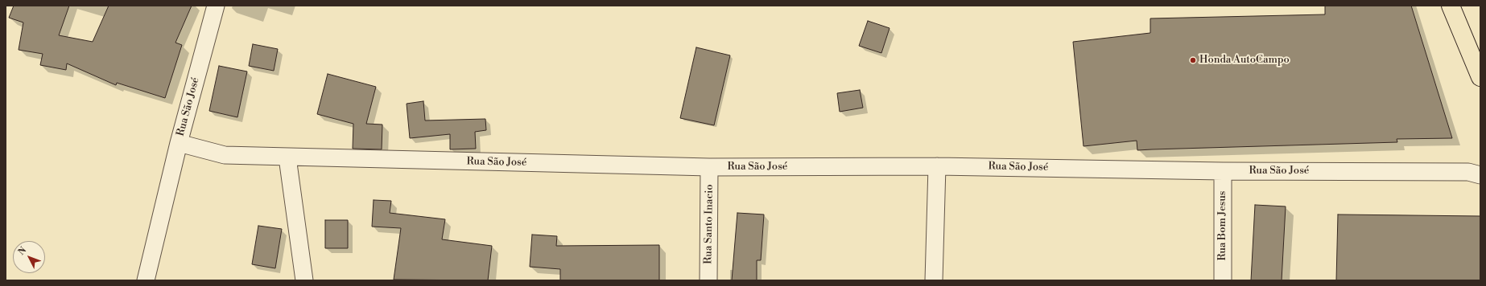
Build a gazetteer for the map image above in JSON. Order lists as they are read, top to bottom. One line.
{"streets":{"street":["Rua São José","Rua Santo Inacio","Rua Bom Jesus"]},"crossings":[["Rua São José","Rua Santo Inacio"],["Rua São José","Rua Bom Jesus"]],"places":["Honda AutoCampo"],"north":"top left"}
